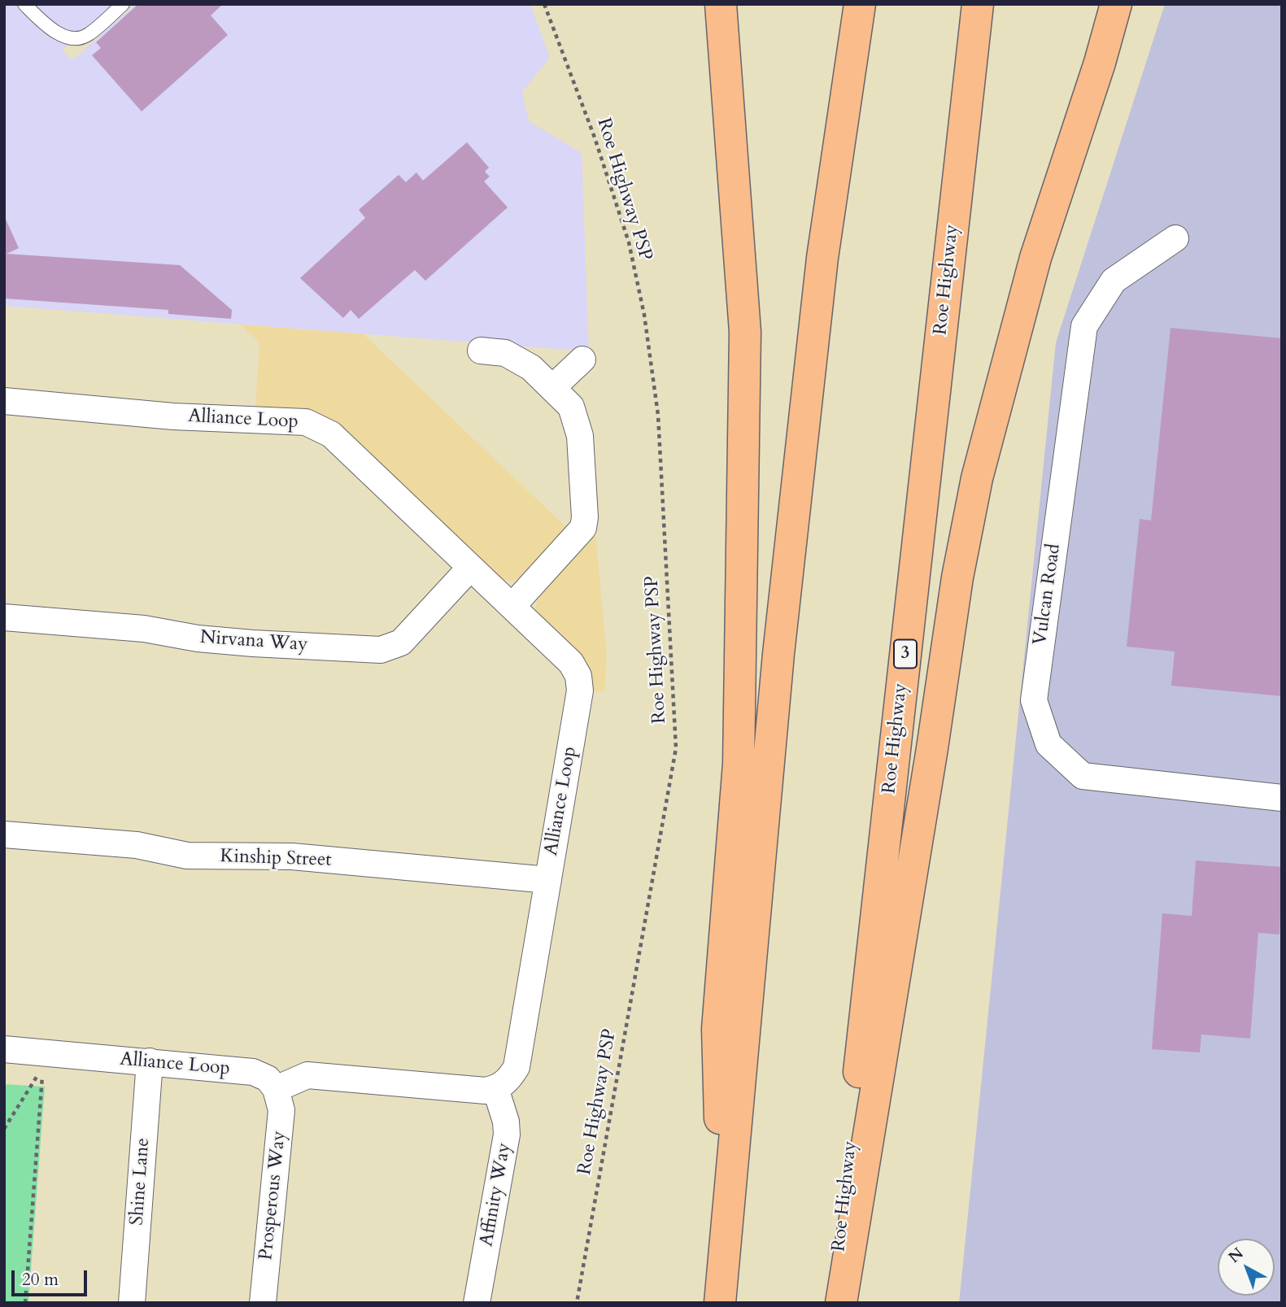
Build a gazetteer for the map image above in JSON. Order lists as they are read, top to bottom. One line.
{"streets":{"highway":["Roe Highway","3"],"street":["Alliance Loop","Vulcan Road","Nirvana Way","Kinship Street","Shine Lane","Affinity Way","Prosperous Way"],"path":["Roe Highway PSP"]},"crossings":[["Alliance Loop","Nirvana Way"],["Alliance Loop","Kinship Street"],["Alliance Loop","Shine Lane"],["Alliance Loop","Affinity Way"],["Alliance Loop","Prosperous Way"]],"scale_bar":"20 m","north":"top left"}
